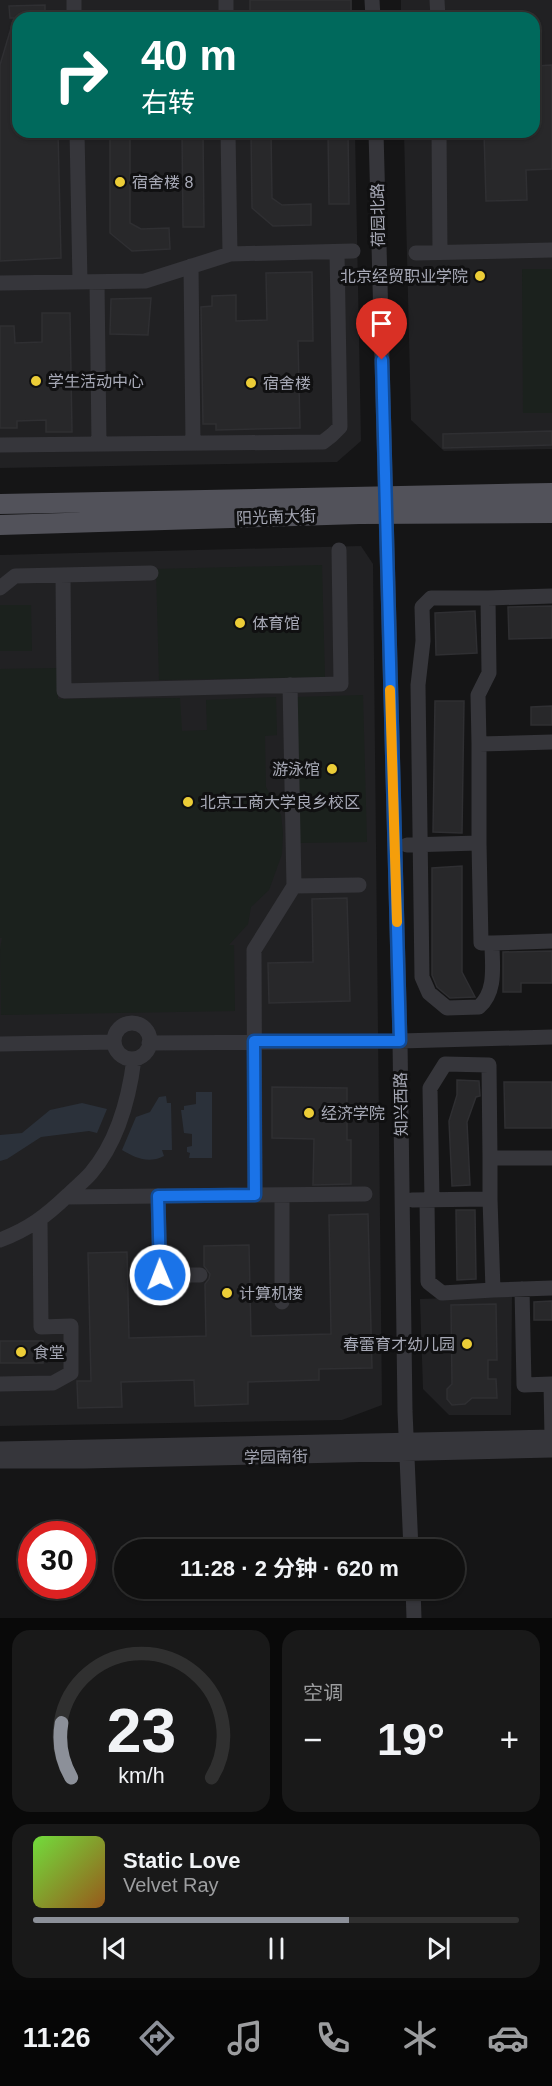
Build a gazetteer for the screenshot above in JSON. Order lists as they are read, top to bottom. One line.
{"streets":{"main road":["阳光南大街"],"street":["荷园北路","知兴西路","学园南街"]},"crossings":[["荷园北路","阳光南大街"],["荷园北路","知兴西路"],["阳光南大街","知兴西路"],["知兴西路","学园南街"]],"places":["宿舍楼 8","北京经贸职业学院","学生活动中心","宿舍楼","体育馆","游泳馆","北京工商大学良乡校区","经济学院","计算机楼","春蕾育才幼儿园","食堂"],"page":{"turn":["40 m","右转"],"limit":"30","trip":"11:28 · 2 分钟 · 620 m","tile":"空调","heat":["−","19°","+"],"song":["Static Love","Velvet Ray"],"tabs":"11:26","gauge":["23","km/h"]}}
